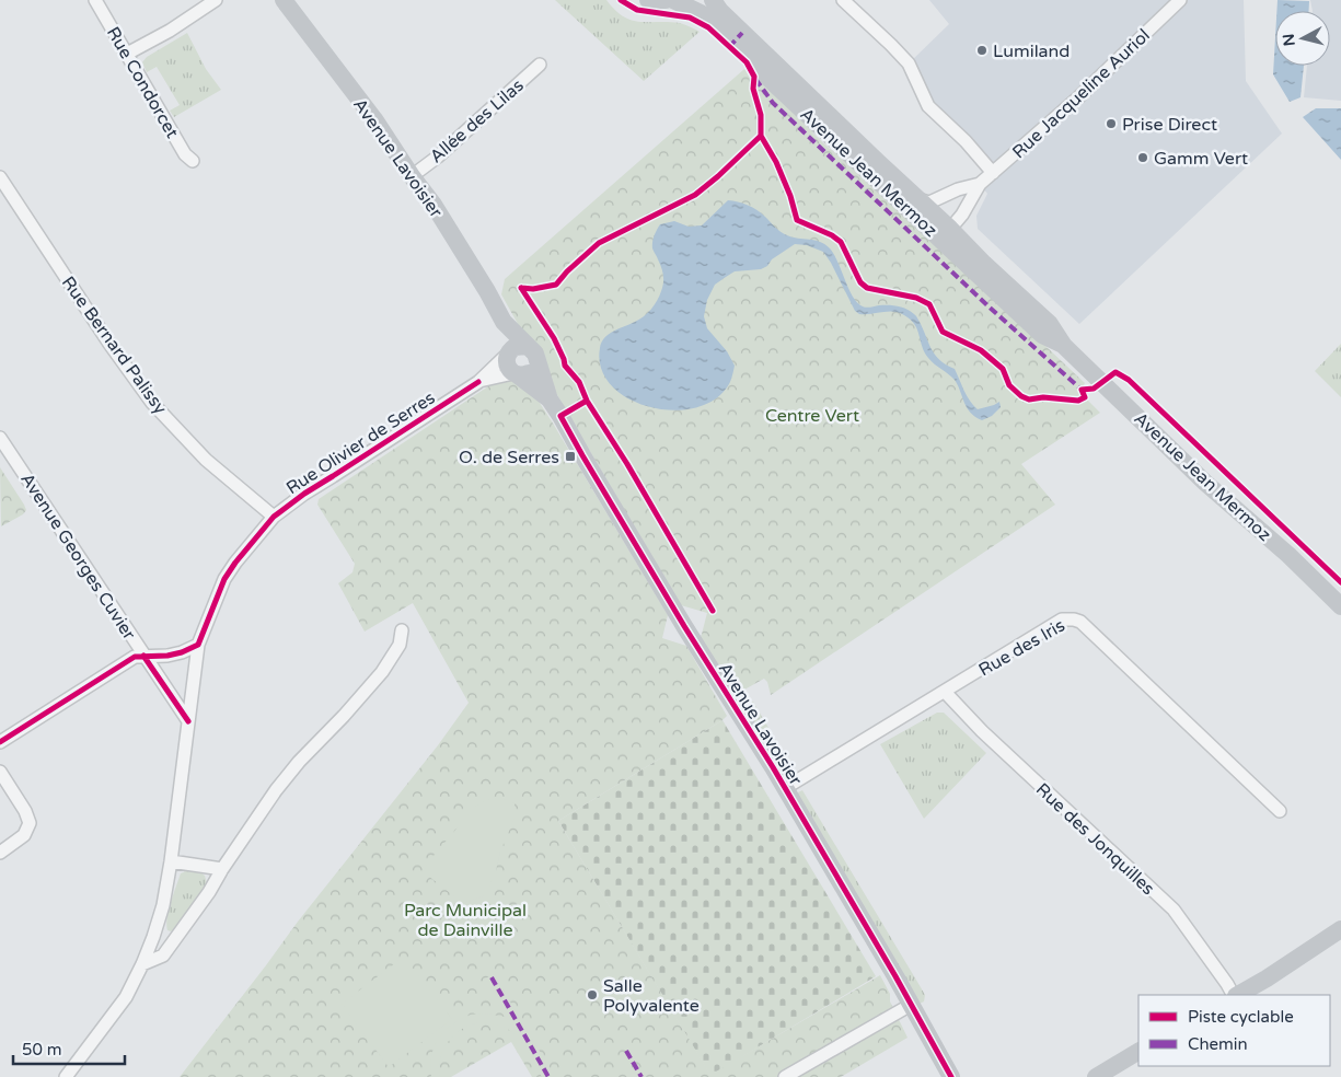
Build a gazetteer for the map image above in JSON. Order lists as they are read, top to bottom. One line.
{"streets":{"main road":["Avenue Lavoisier","Avenue Jean Mermoz"],"street":["Rue Condorcet","Rue Jacqueline Auriol","Allée des Lilas","Rue Bernard Palissy","Rue Olivier de Serres","Avenue Georges Cuvier","Rue des Iris","Rue des Jonquilles"]},"crossings":[["Allée des Lilas","Avenue Lavoisier"],["Avenue Lavoisier","Rue Olivier de Serres"],["Avenue Lavoisier","Rue des Iris"],["Rue Bernard Palissy","Rue Olivier de Serres"],["Rue Olivier de Serres","Avenue Georges Cuvier"],["Rue des Iris","Rue des Jonquilles"]],"parks":["Centre Vert","Parc Municipal de Dainville"],"places":{"other":["Lumiland","Prise Direct","Gamm Vert","Salle Polyvalente"],"transit":["O. de Serres"]},"legend":["Piste cyclable","Chemin"],"scale_bar":"50 m","north":"left"}
